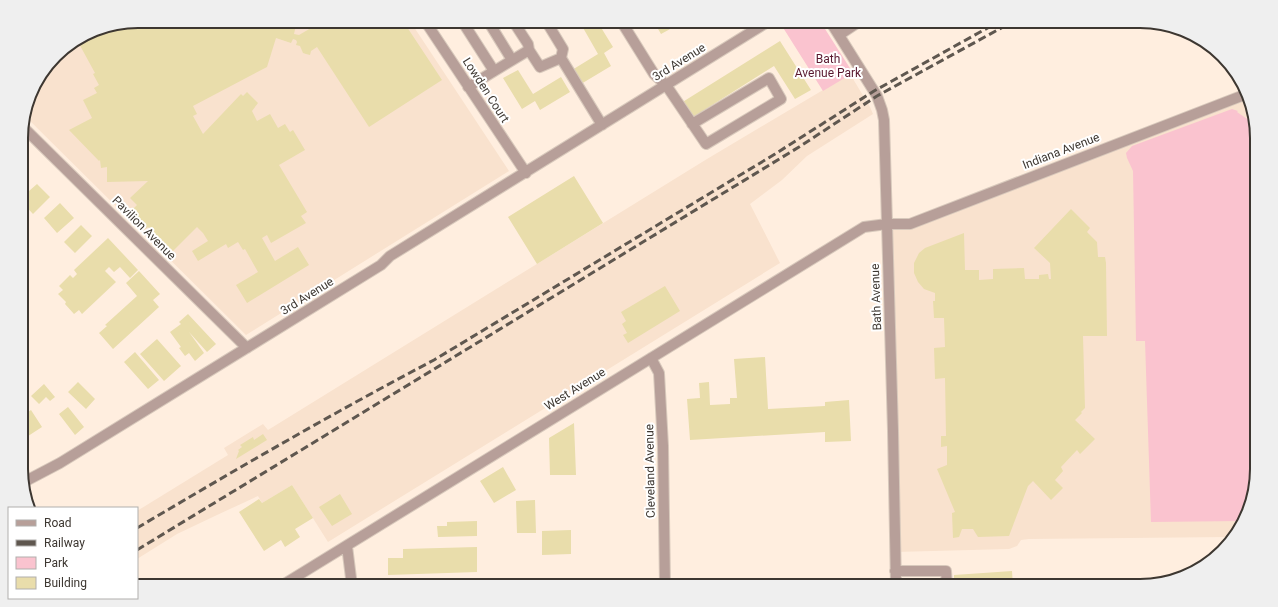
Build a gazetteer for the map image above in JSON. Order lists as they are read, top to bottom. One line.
{"streets":{"street":["3rd Avenue","Lowden Court","Indiana Avenue","Pavilion Avenue","Bath Avenue","West Avenue","Cleveland Avenue"]},"crossings":[["3rd Avenue","Lowden Court"],["3rd Avenue","Pavilion Avenue"],["Indiana Avenue","Bath Avenue"],["Indiana Avenue","West Avenue"],["Bath Avenue","West Avenue"],["West Avenue","Cleveland Avenue"]],"parks":["Bath Avenue Park"],"legend":["Road","Railway","Park","Building"]}
